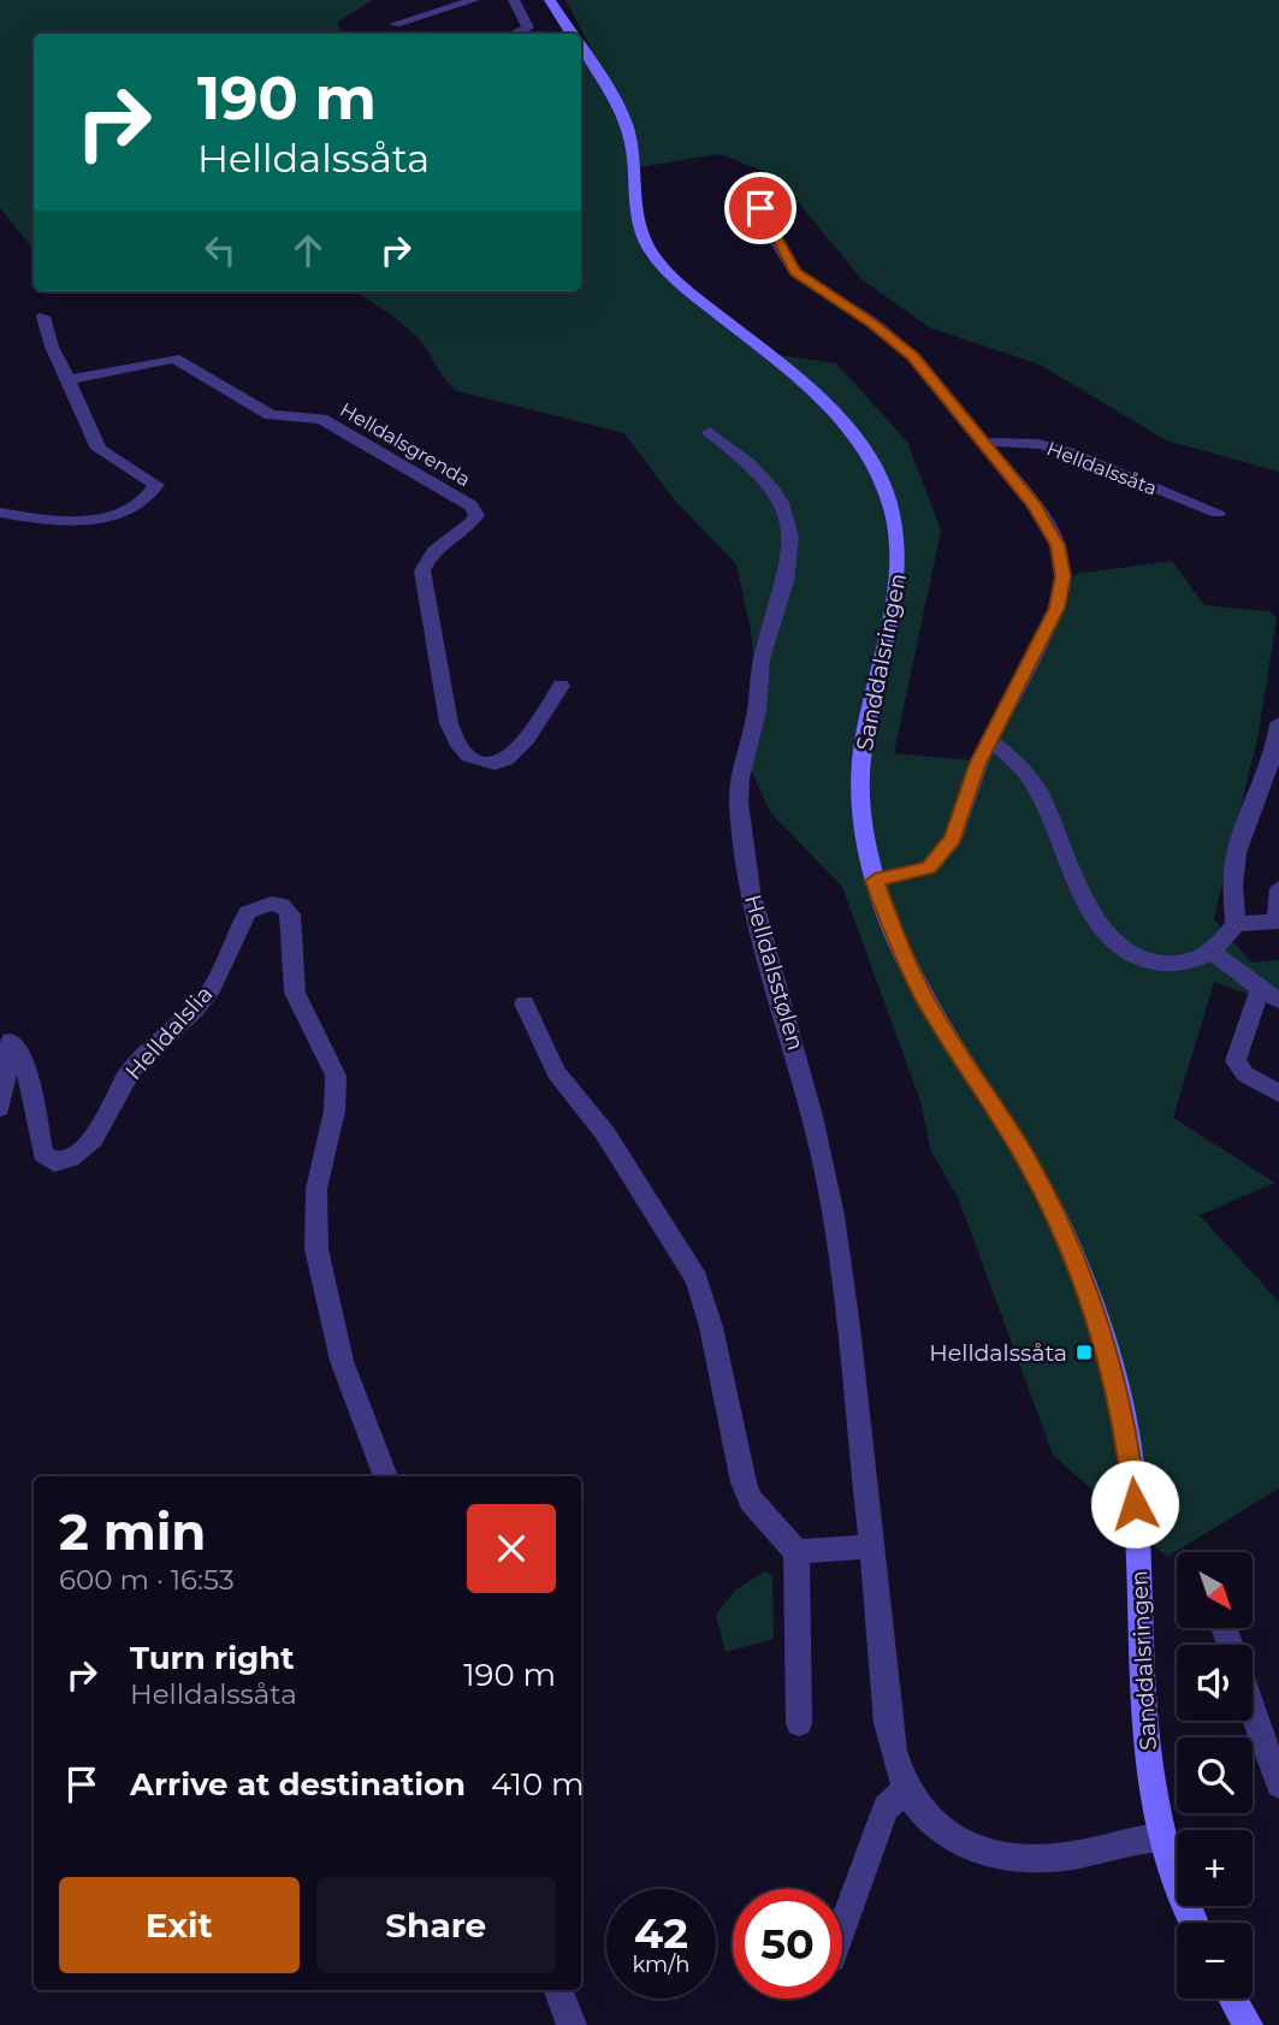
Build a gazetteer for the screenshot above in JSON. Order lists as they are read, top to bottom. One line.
{"streets":{"main road":["Sanddalsringen"],"street":["Helldalsgrenda","Helldalssåta","Helldalsstølen","Helldalslia"]},"crossings":[["Sanddalsringen","Helldalsstølen"]],"places":{"transit":["Helldalssåta"]},"north":"bottom right","page":{"turn":["190 m","Helldalssåta"],"heading":["2 min","600 m · 16:53"],"map_buttons":["+","−"],"list":[{"name":"Turn right","note":"Helldalssåta","value":"190 m"},{"name":"Arrive at destination","value":"410 m"}],"buttons":["Exit","Share"],"speed":"42 km/h","limit":"50"}}
